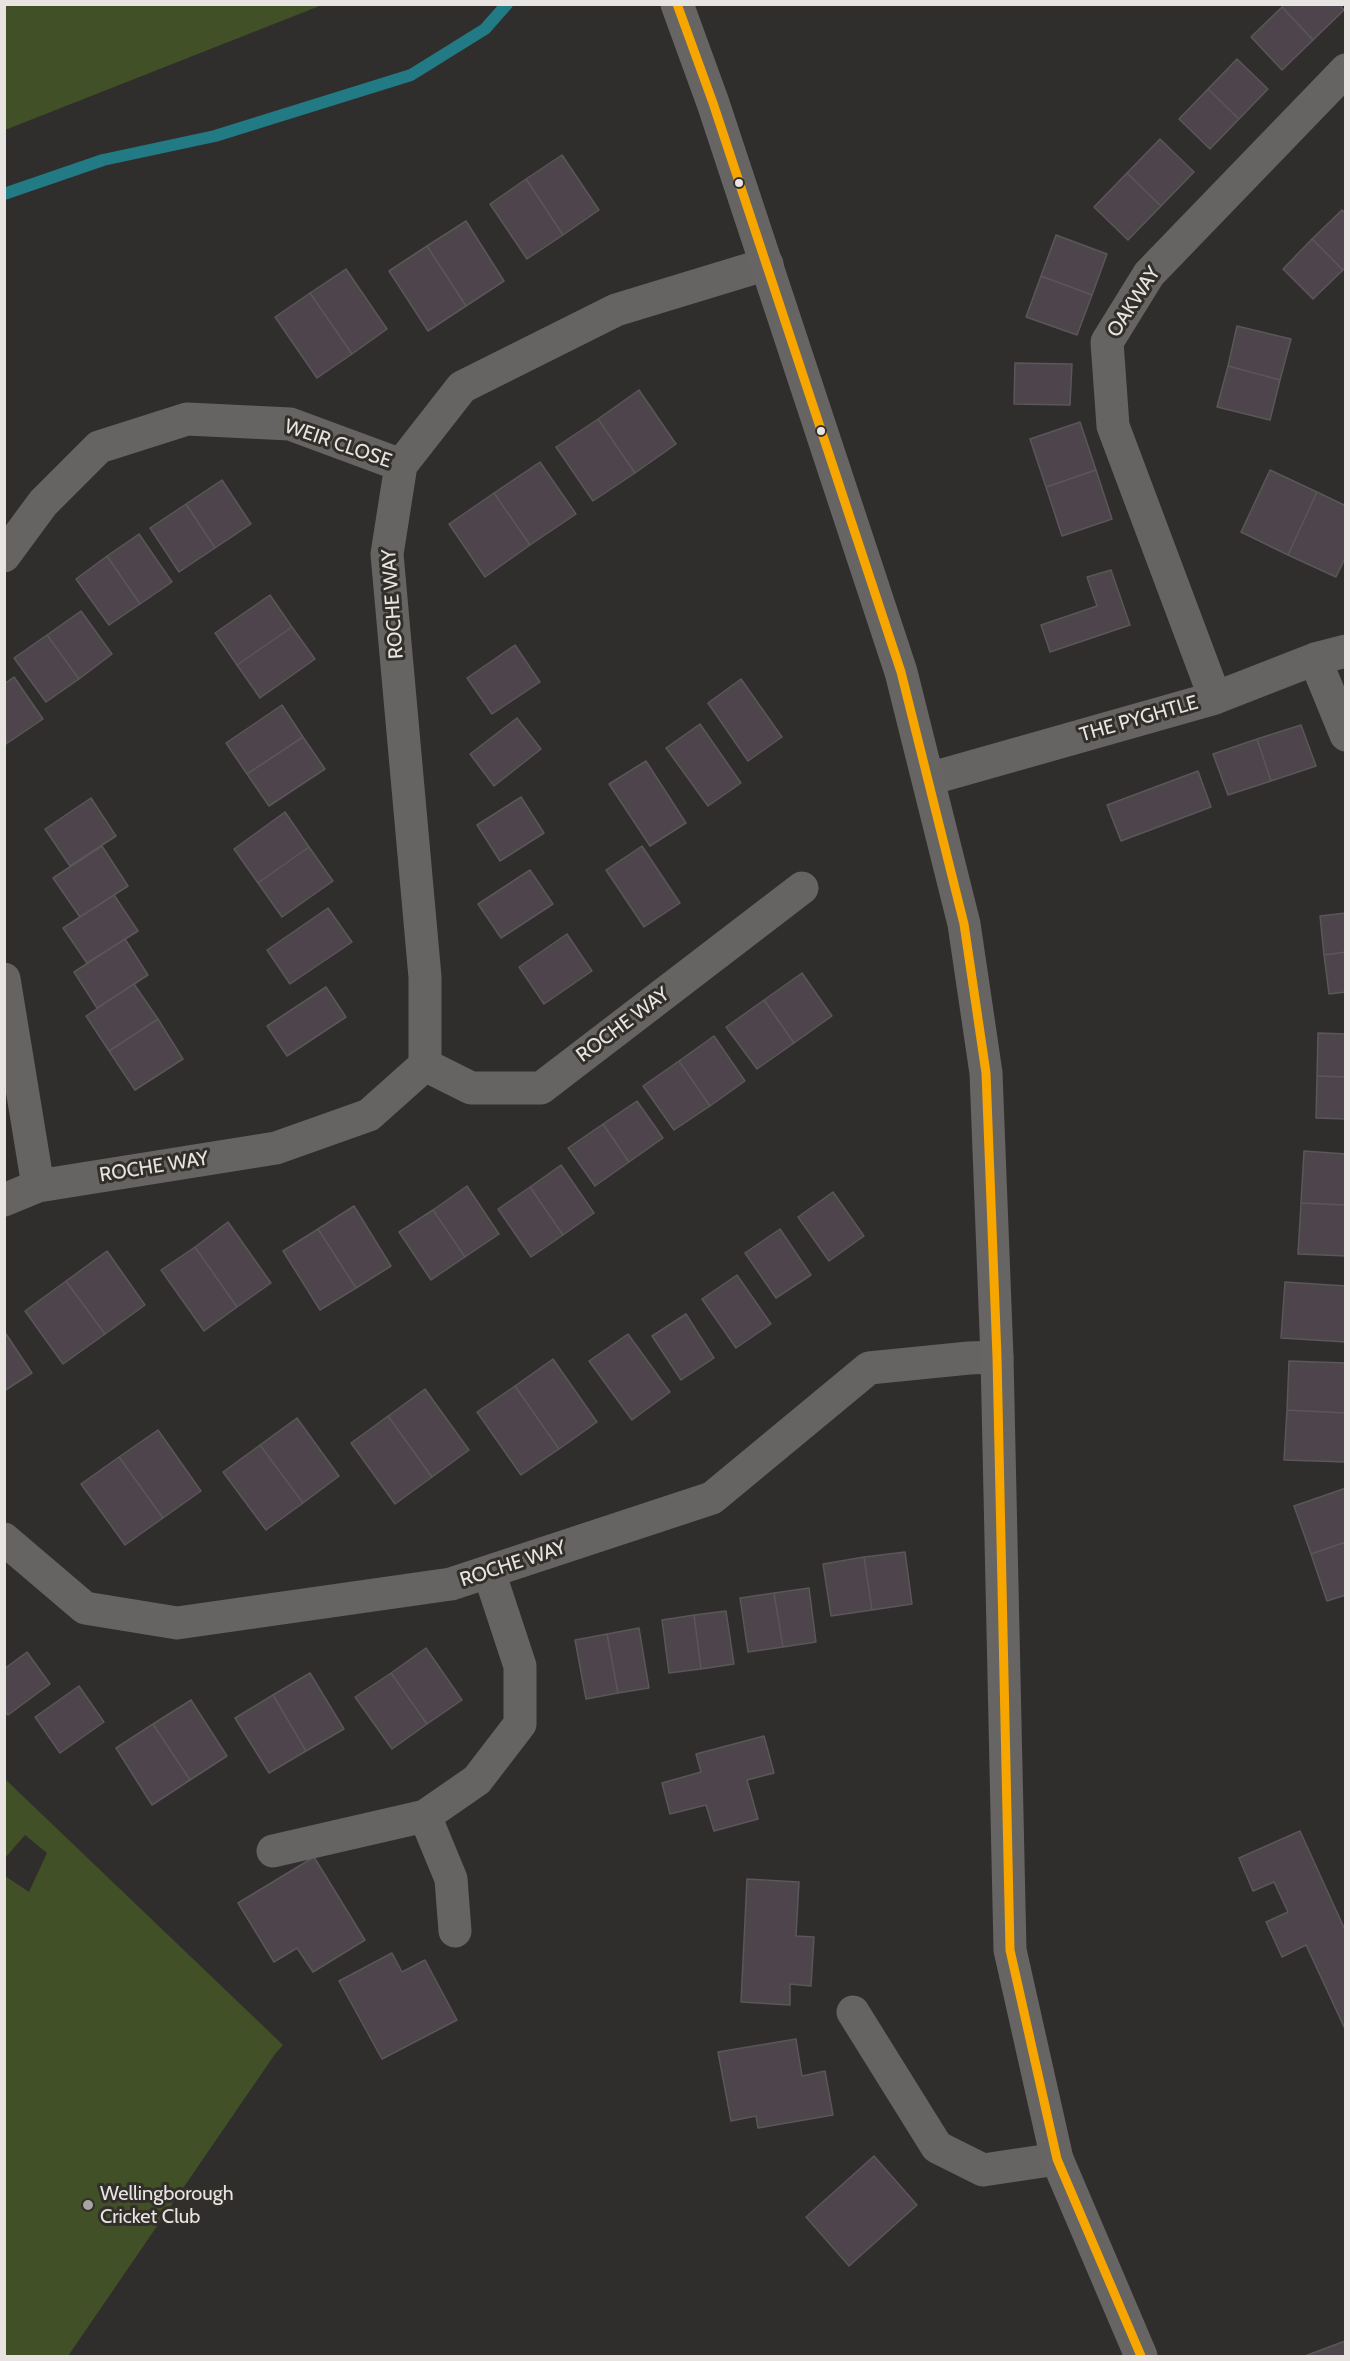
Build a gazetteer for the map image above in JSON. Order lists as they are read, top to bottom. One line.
{"streets":{"street":["OAKWAY","WEIR CLOSE","ROCHE WAY","THE PYGHTLE"]},"crossings":[["OAKWAY","THE PYGHTLE"],["WEIR CLOSE","ROCHE WAY"]],"places":["Wellingborough Cricket Club"]}
